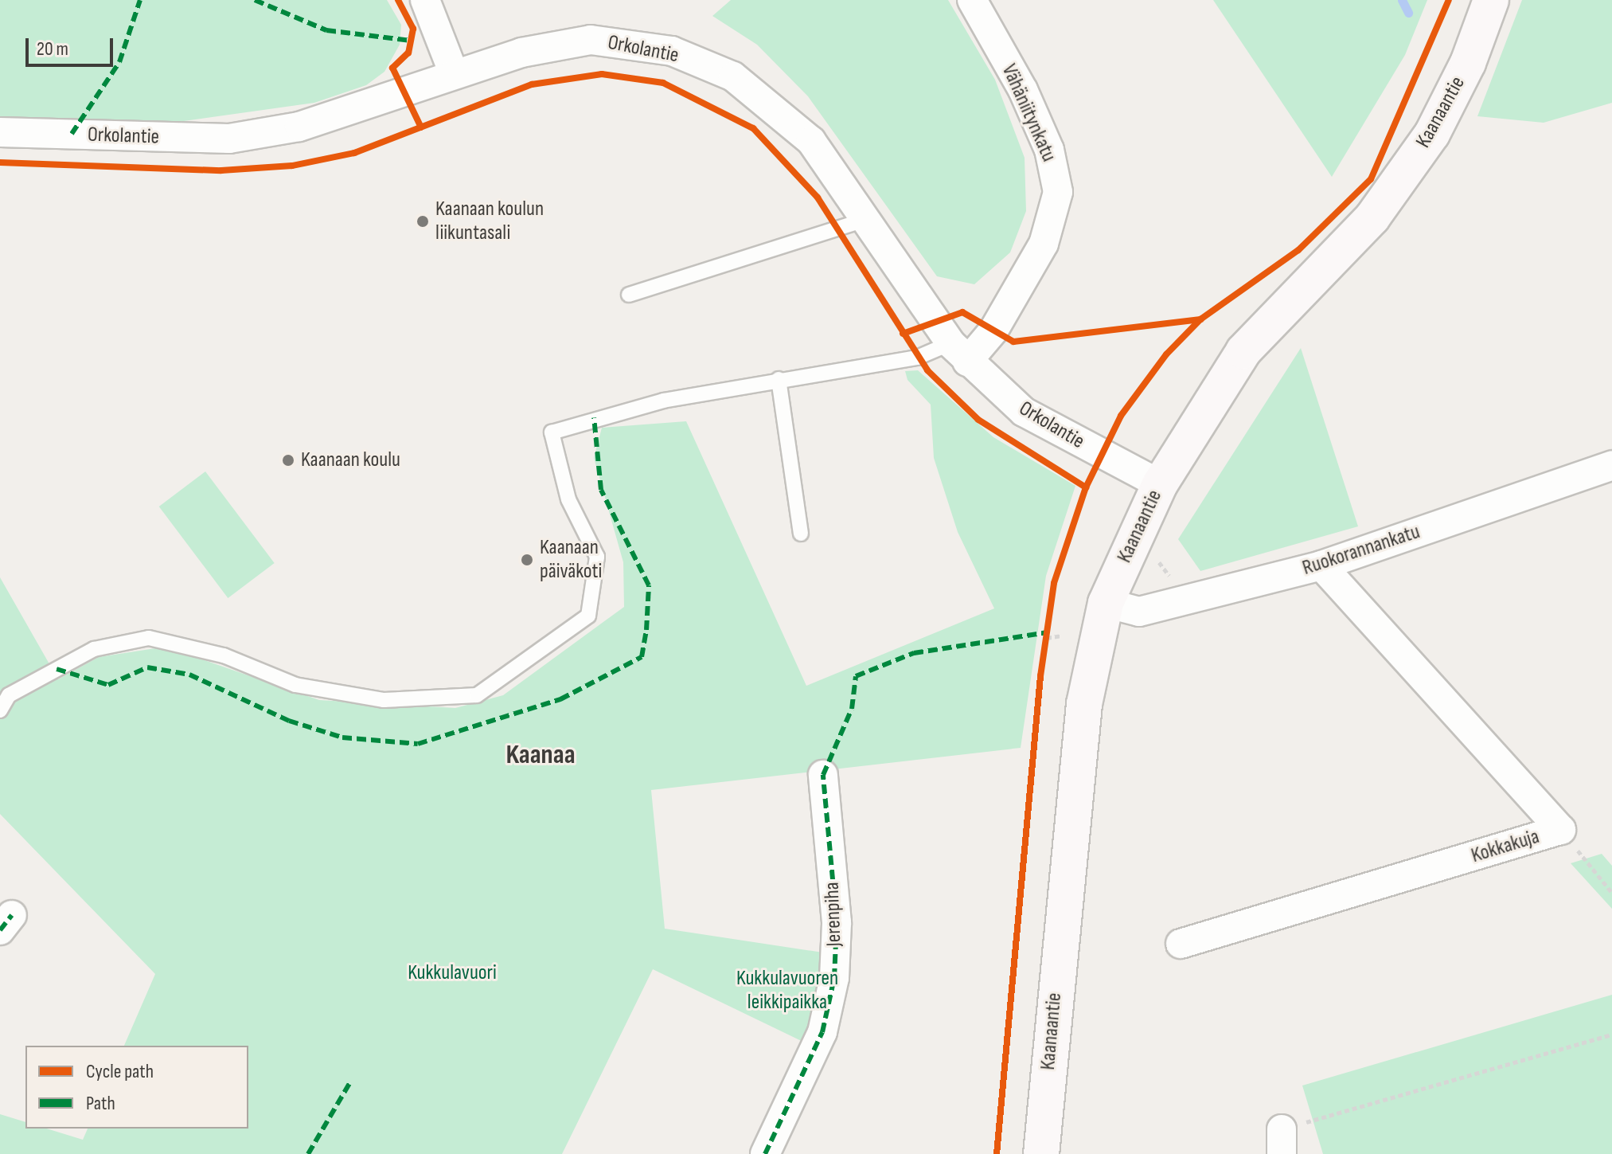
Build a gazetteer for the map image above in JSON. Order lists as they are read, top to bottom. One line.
{"streets":{"street":["Orkolantie","Kaanaantie","Vähäniitynkatu","Ruokorannankatu","Kokkakuja","Jerenpiha"]},"crossings":[["Orkolantie","Kaanaantie"],["Orkolantie","Vähäniitynkatu"],["Kaanaantie","Ruokorannankatu"],["Ruokorannankatu","Kokkakuja"]],"districts":["Kaanaa"],"parks":["Kukkulavuori","Kukkulavuoren leikkipaikka"],"places":["Kaanaan koulun liikuntasali","Kaanaan koulu","Kaanaan päiväkoti"],"legend":["Cycle path","Path"],"scale_bar":"20 m"}
